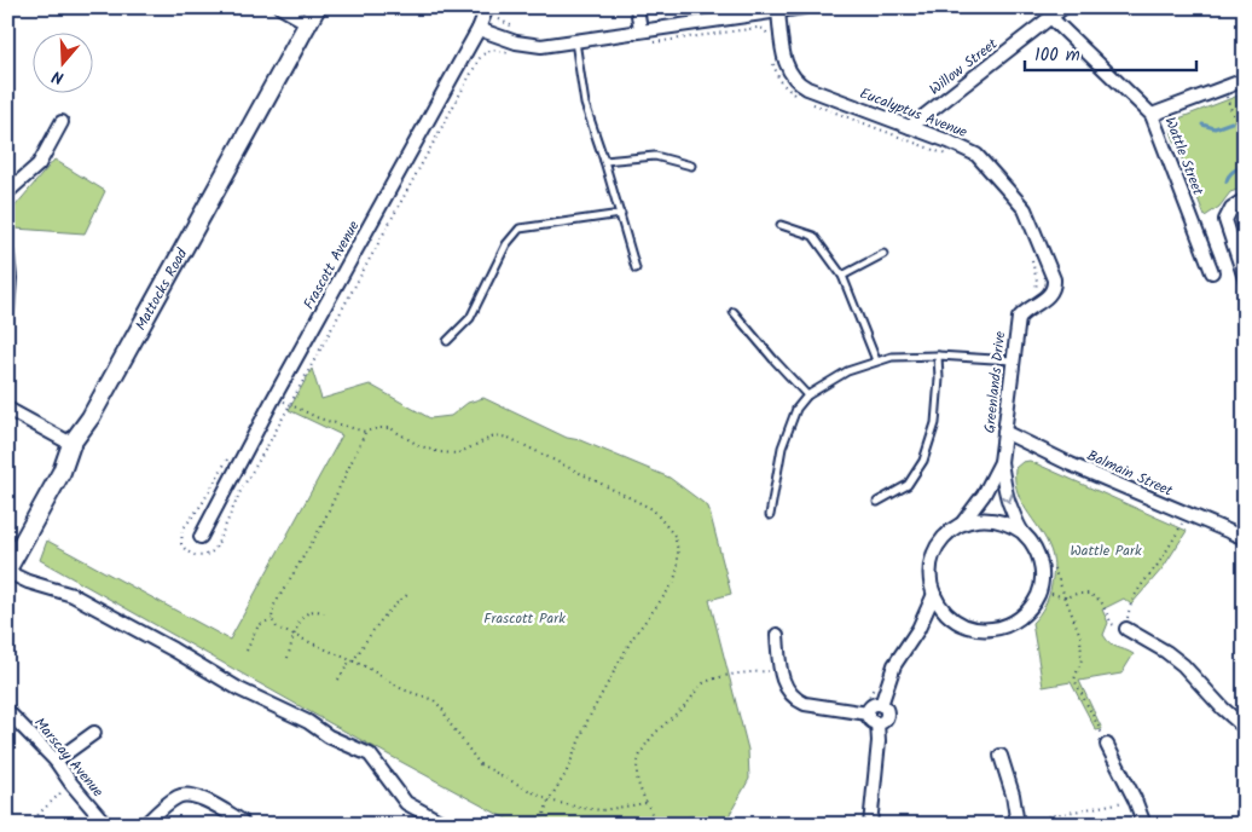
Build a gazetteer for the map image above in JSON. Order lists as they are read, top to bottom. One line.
{"streets":{"street":["Willow Street","Eucalyptus Avenue","Wattle Street","Frascott Avenue","Mattocks Road","Greenlands Drive","Balmain Street","Marscay Avenue"]},"crossings":[["Willow Street","Eucalyptus Avenue"],["Willow Street","Wattle Street"],["Eucalyptus Avenue","Greenlands Drive"],["Greenlands Drive","Balmain Street"]],"parks":["Wattle Park","Frascott Park"],"scale_bar":"100 m","north":"bottom"}
